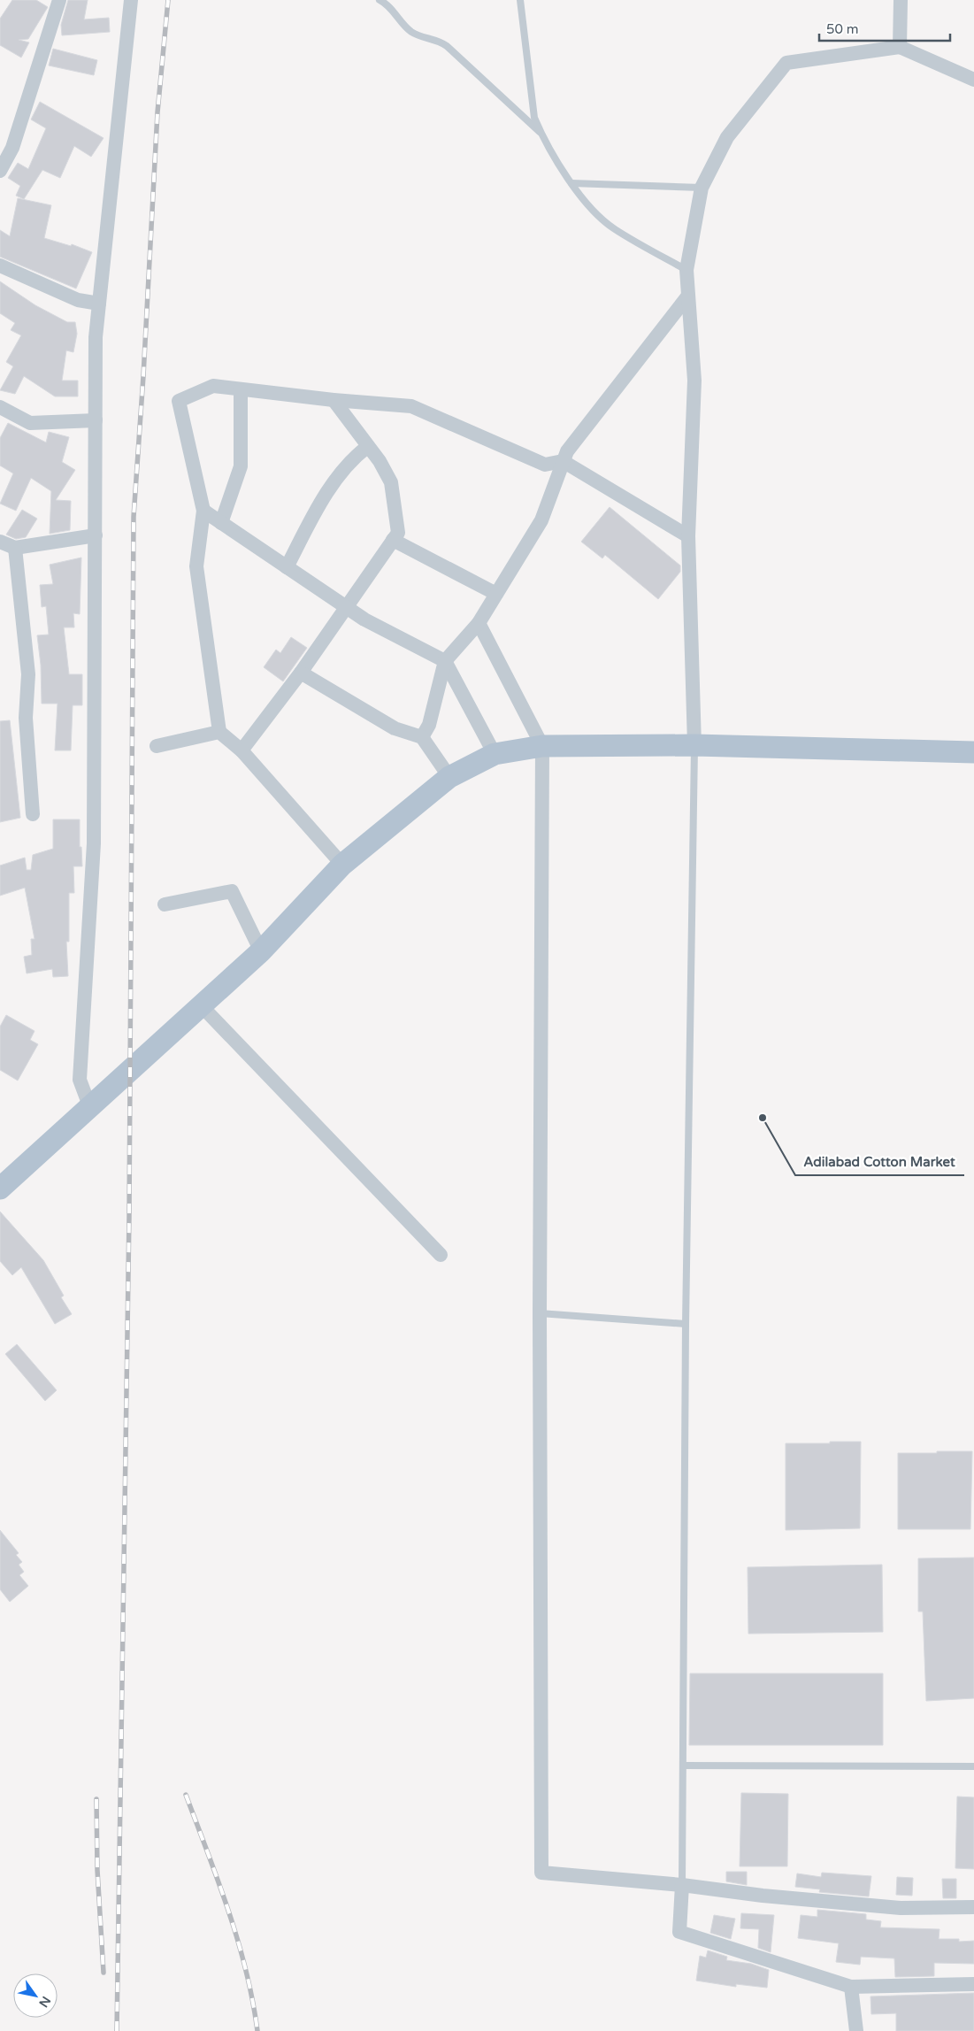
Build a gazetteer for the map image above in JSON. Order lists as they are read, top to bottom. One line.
{"places":["Adilabad Cotton Market"],"scale_bar":"50 m","north":"bottom right"}
